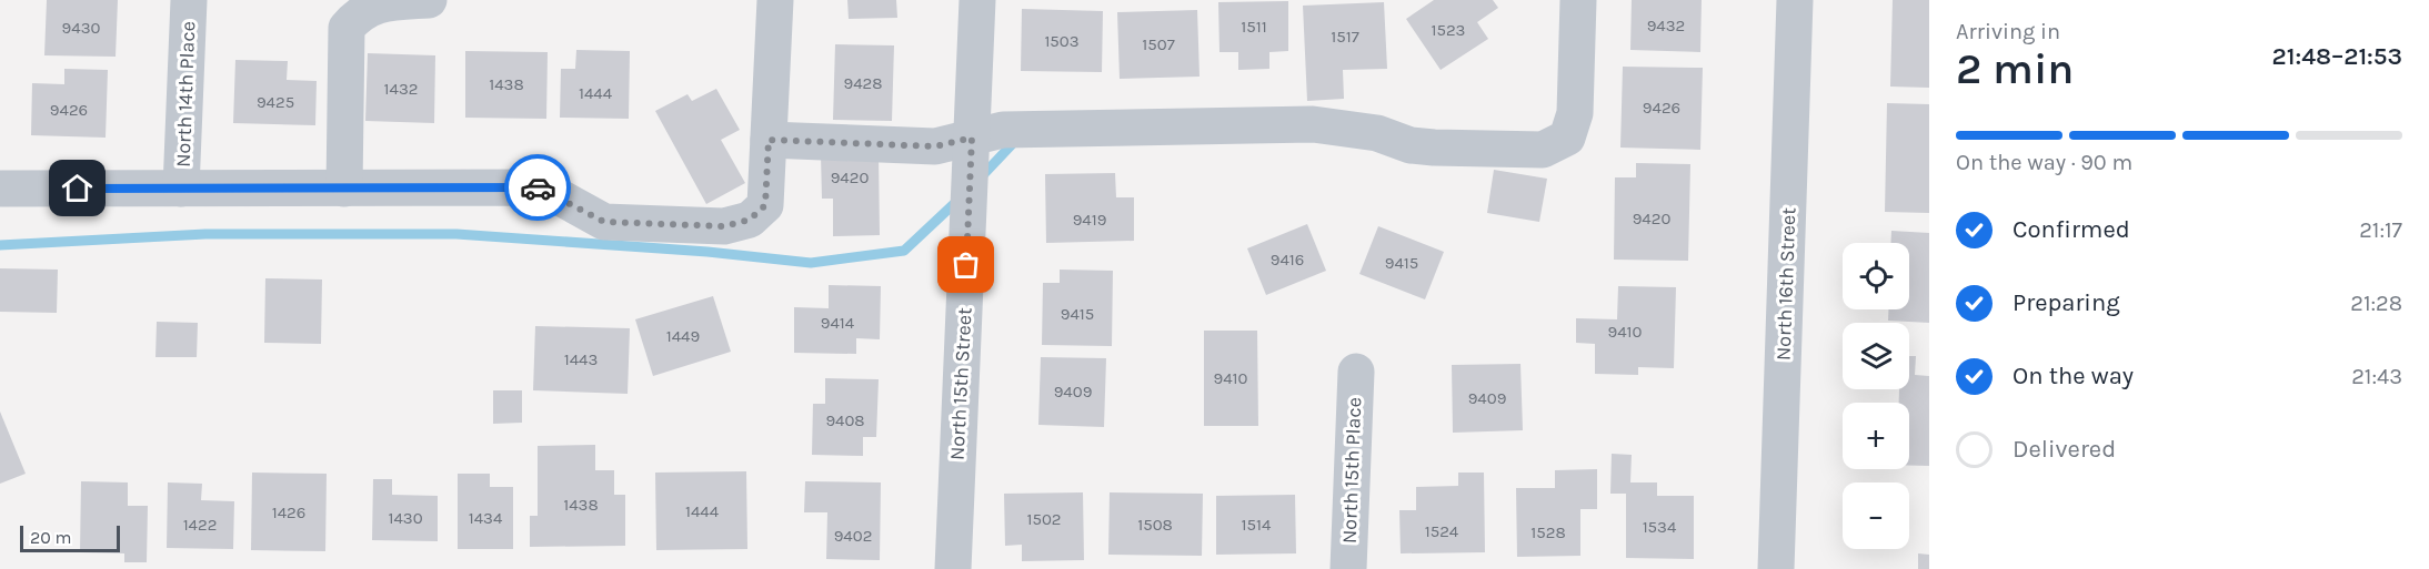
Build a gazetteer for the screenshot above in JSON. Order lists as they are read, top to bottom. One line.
{"streets":{"street":["North 14th Place","North 16th Street","North 15th Street","North 15th Place"]},"house_numbers":["9432","1511","9430","1523","1517","1503","1507","9428","1438","1432","1444","9425","9426","9426","9420","9420","9419","9416","9415","9415","9414","9410","1449","1443","9410","9409","9409","9408","1438","1444","1426","1430","1434","1502","1422","1508","1514","1534","1524","1528","9402"],"scale_bar":"20 m","page":{"heading":["2 min","Arriving in","21:48–21:53"],"bar":"On the way · 90 m","list":[["Confirmed","21:17"],["Preparing","21:28"],["On the way","21:43"],"Delivered"],"map_buttons":["+","−"],"scale":"20 m"}}
